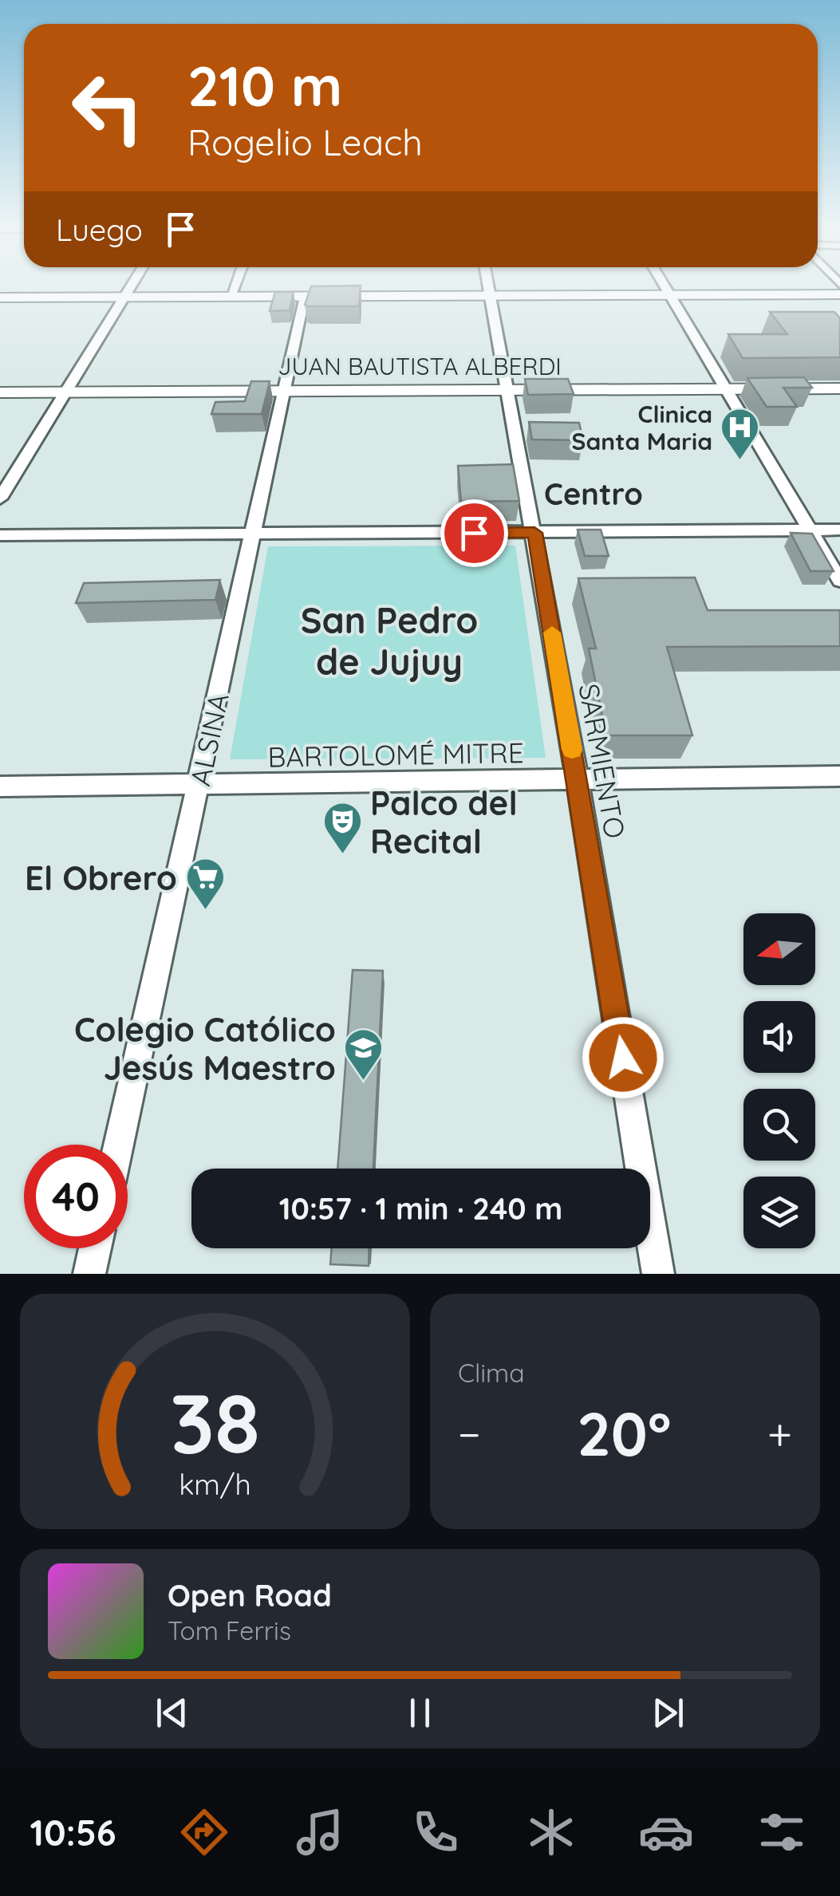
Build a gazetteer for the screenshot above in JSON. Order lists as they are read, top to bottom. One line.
{"streets":{"main road":["JUAN BAUTISTA ALBERDI"],"street":["ALSINA","BARTOLOMÉ MITRE","SARMIENTO"]},"crossings":[["JUAN BAUTISTA ALBERDI","ALSINA"],["JUAN BAUTISTA ALBERDI","SARMIENTO"],["ALSINA","BARTOLOMÉ MITRE"],["BARTOLOMÉ MITRE","SARMIENTO"]],"districts":["Centro","San Pedro de Jujuy"],"places":{"hospital":["Clinica Santa Maria"],"theatre":["Palco del Recital"],"supermarket":["El Obrero"],"school or university":["Colegio Católico Jesús Maestro"]},"north":"left","page":{"turn":["210 m","Rogelio Leach"],"then":"Luego","limit":"40","trip":"10:57 · 1 min · 240 m","tile":"Clima","heat":["−","20°","+"],"song":["Open Road","Tom Ferris"],"tabs":"10:56","gauge":["38","km/h"]}}
